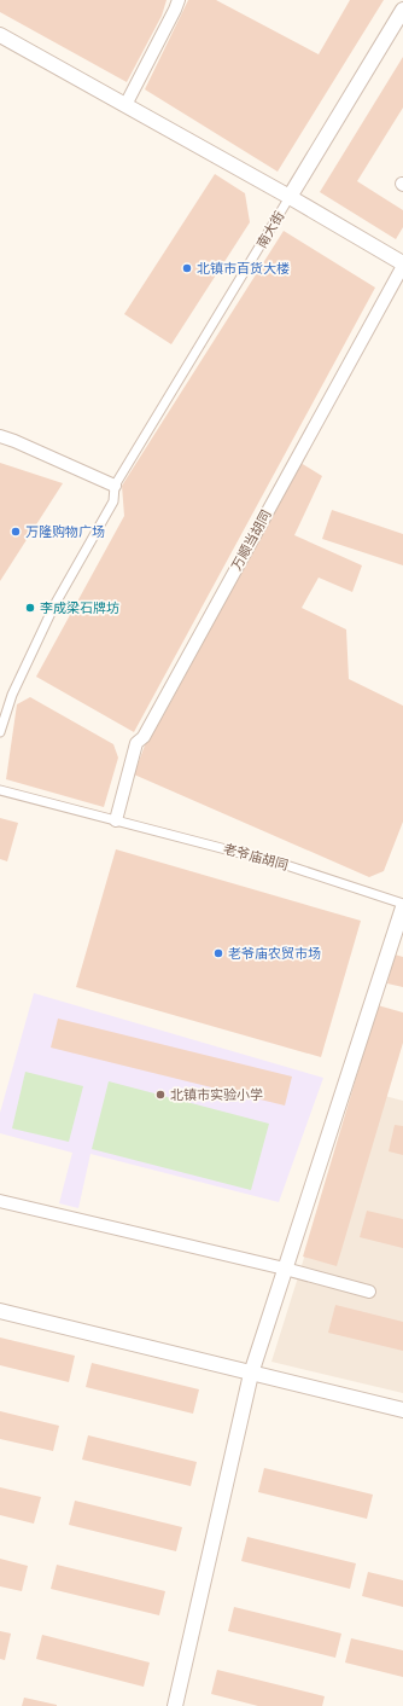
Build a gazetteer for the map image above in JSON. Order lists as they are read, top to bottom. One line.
{"streets":{"street":["南大街","万顺当胡同","老爷庙胡同"]},"crossings":[["万顺当胡同","老爷庙胡同"]],"places":["北镇市百货大楼","万隆购物广场","李成梁石牌坊","老爷庙农贸市场","北镇市实验小学"]}
